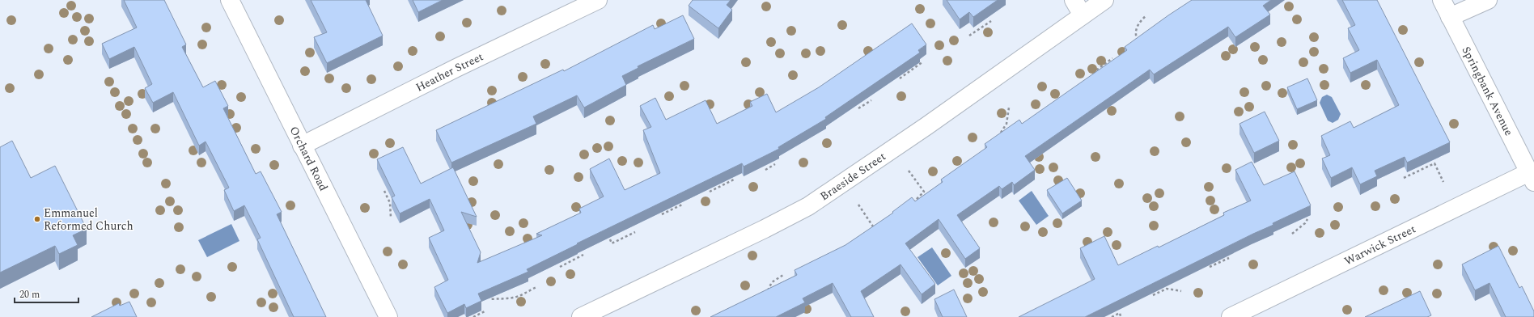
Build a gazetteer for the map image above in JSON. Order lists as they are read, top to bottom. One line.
{"streets":{"street":["Heather Street","Springbank Avenue","Orchard Road","Braeside Street","Warwick Street"]},"crossings":[["Heather Street","Orchard Road"],["Springbank Avenue","Warwick Street"]],"places":["Emmanuel Reformed Church"],"scale_bar":"20 m"}
